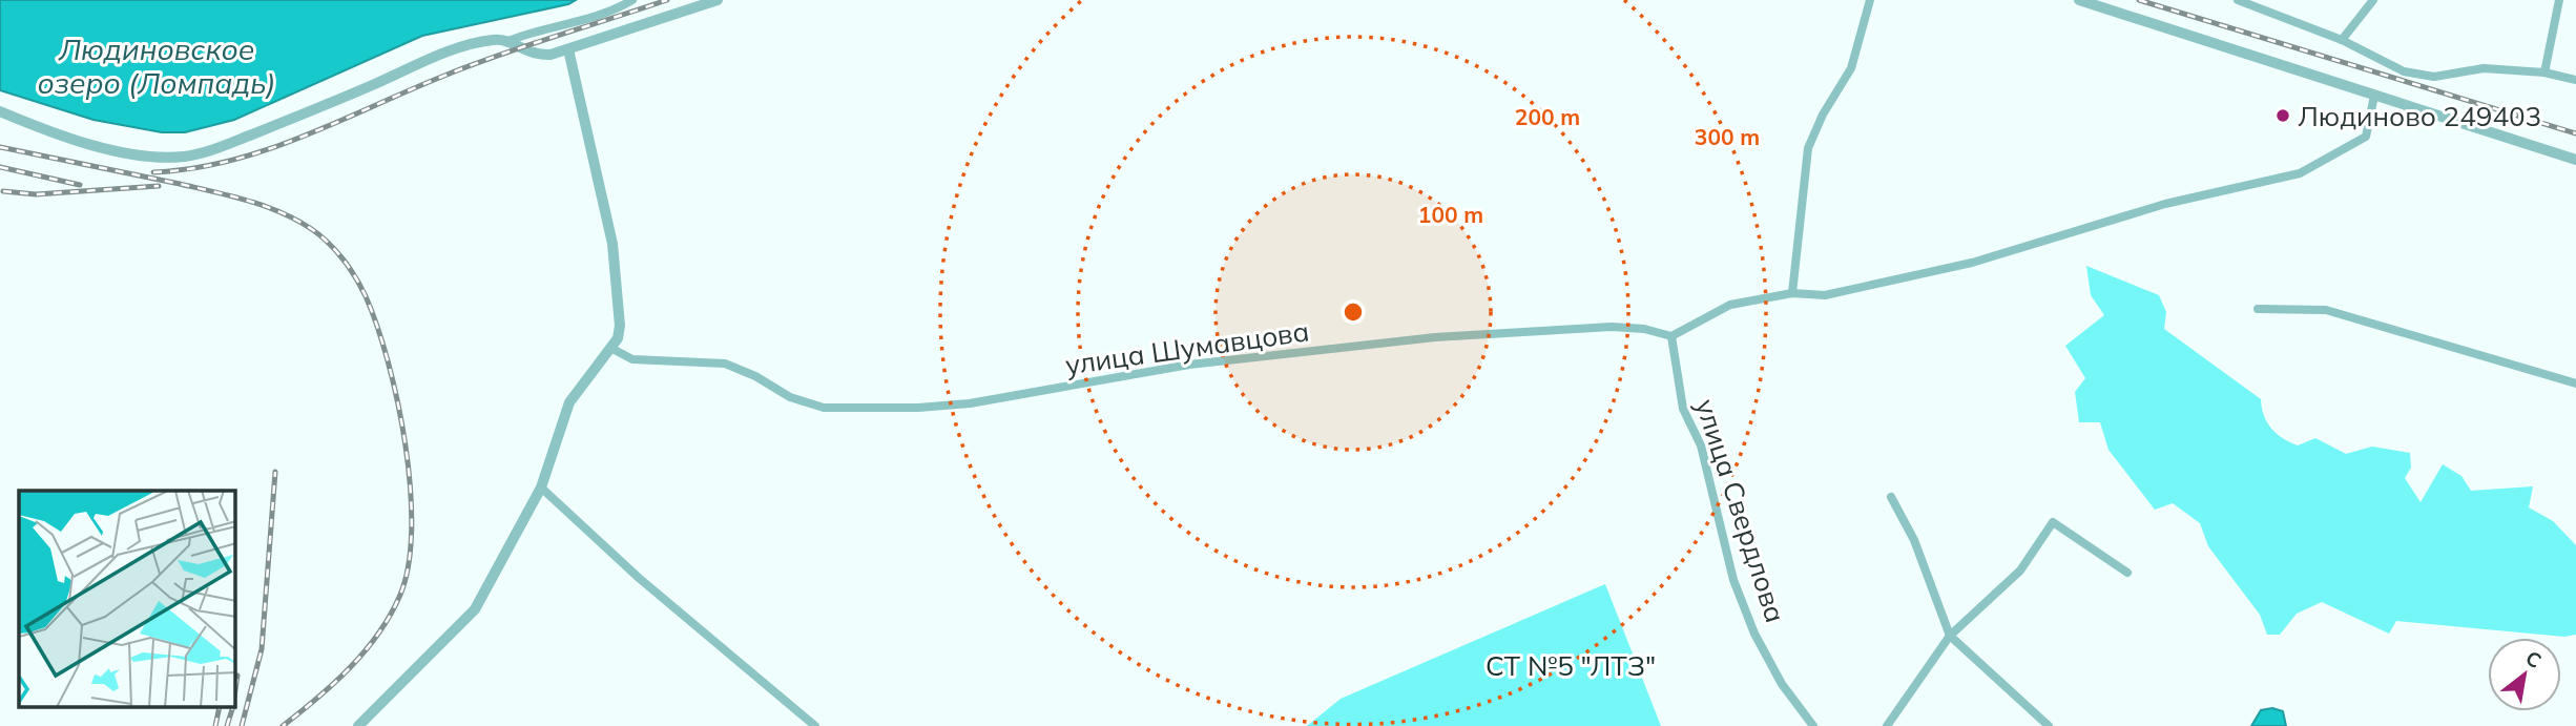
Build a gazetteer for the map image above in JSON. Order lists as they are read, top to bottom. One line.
{"streets":{"street":["улица Шумавцова","улица Свердлова"]},"crossings":[["улица Шумавцова","улица Свердлова"]],"water":["Людиновское озеро (Ломпадь)"],"parks":["СТ №5 \"ЛТЗ\""],"places":["Людиново 249403"],"north":"top right","rings":["200 m","300 m","100 m"]}
